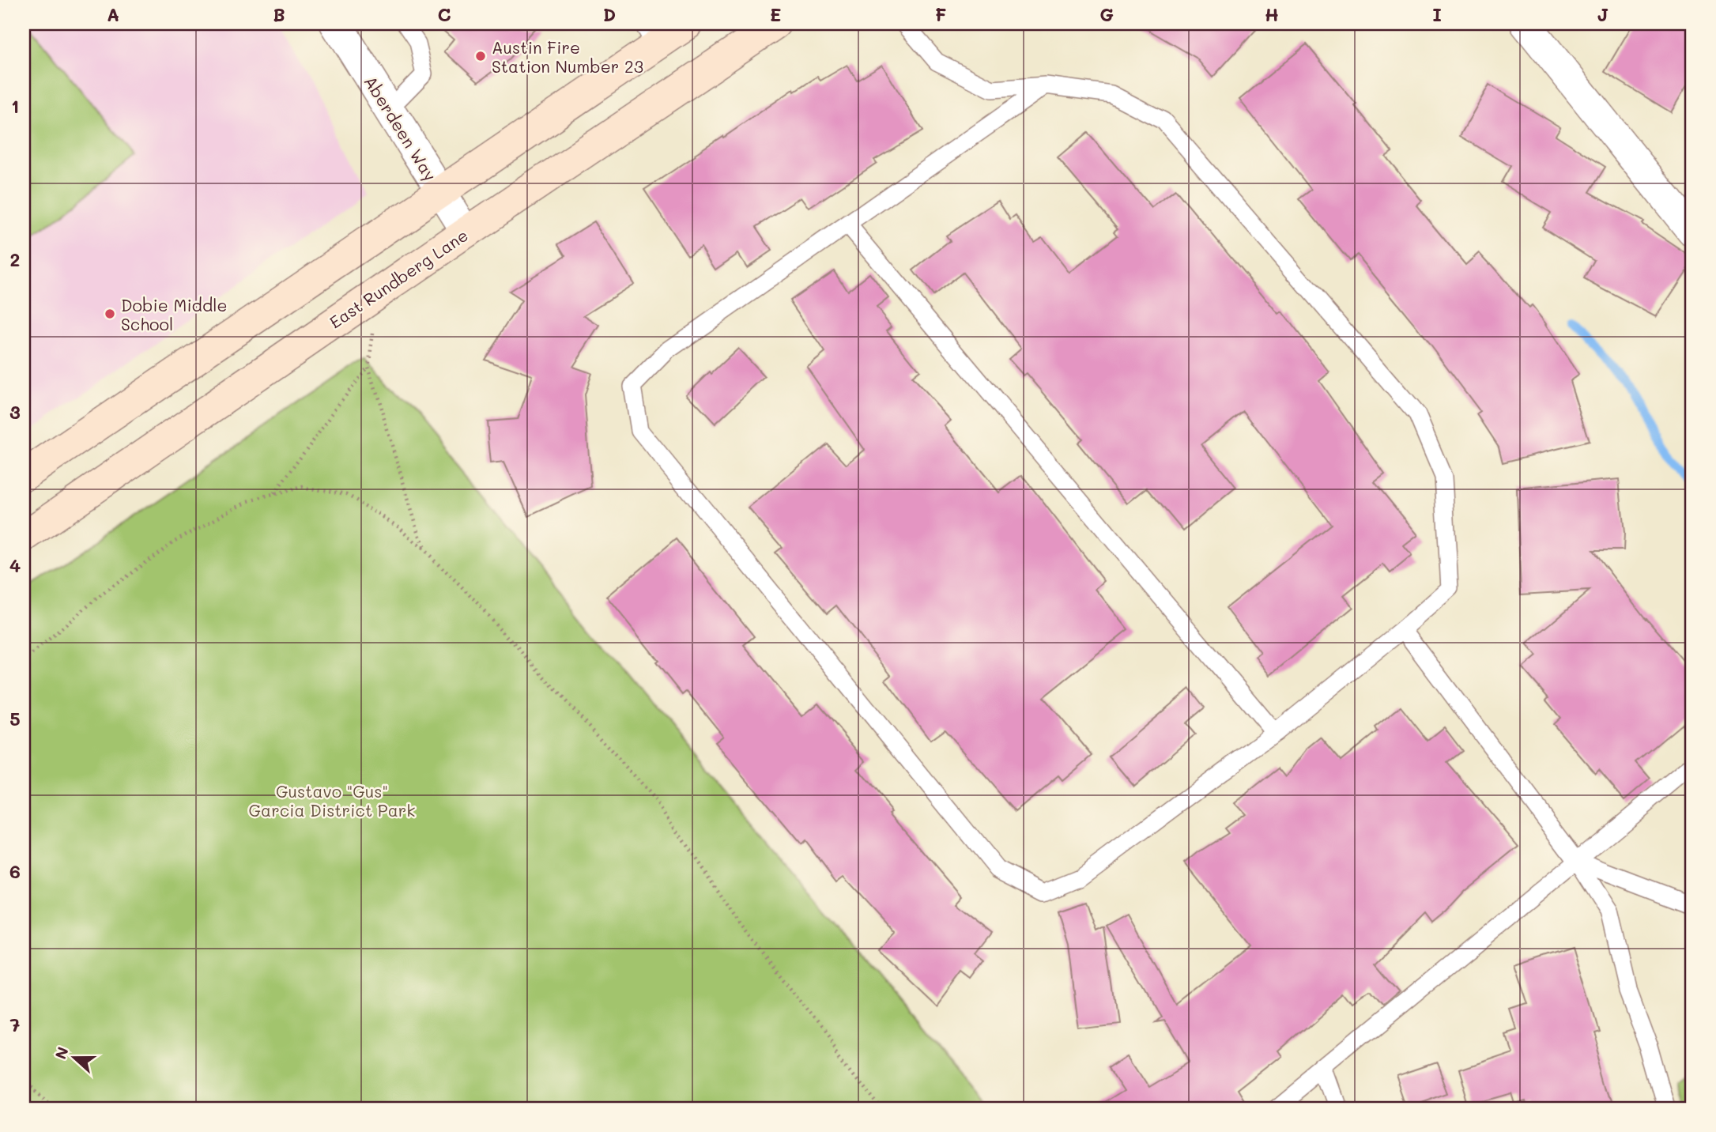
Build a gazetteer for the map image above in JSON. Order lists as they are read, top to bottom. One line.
{"streets":{"main road":["East Rundberg Lane"],"street":["Aberdeen Way"]},"crossings":[["Aberdeen Way","East Rundberg Lane"]],"parks":["Gustavo \"Gus\" Garcia District Park"],"places":["Austin Fire Station Number 23","Dobie Middle School"],"north":"left","grid":{"columns":["A","B","C","D","E","F","G","H","I","J"],"rows":["1","2","3","4","5","6","7"]}}
